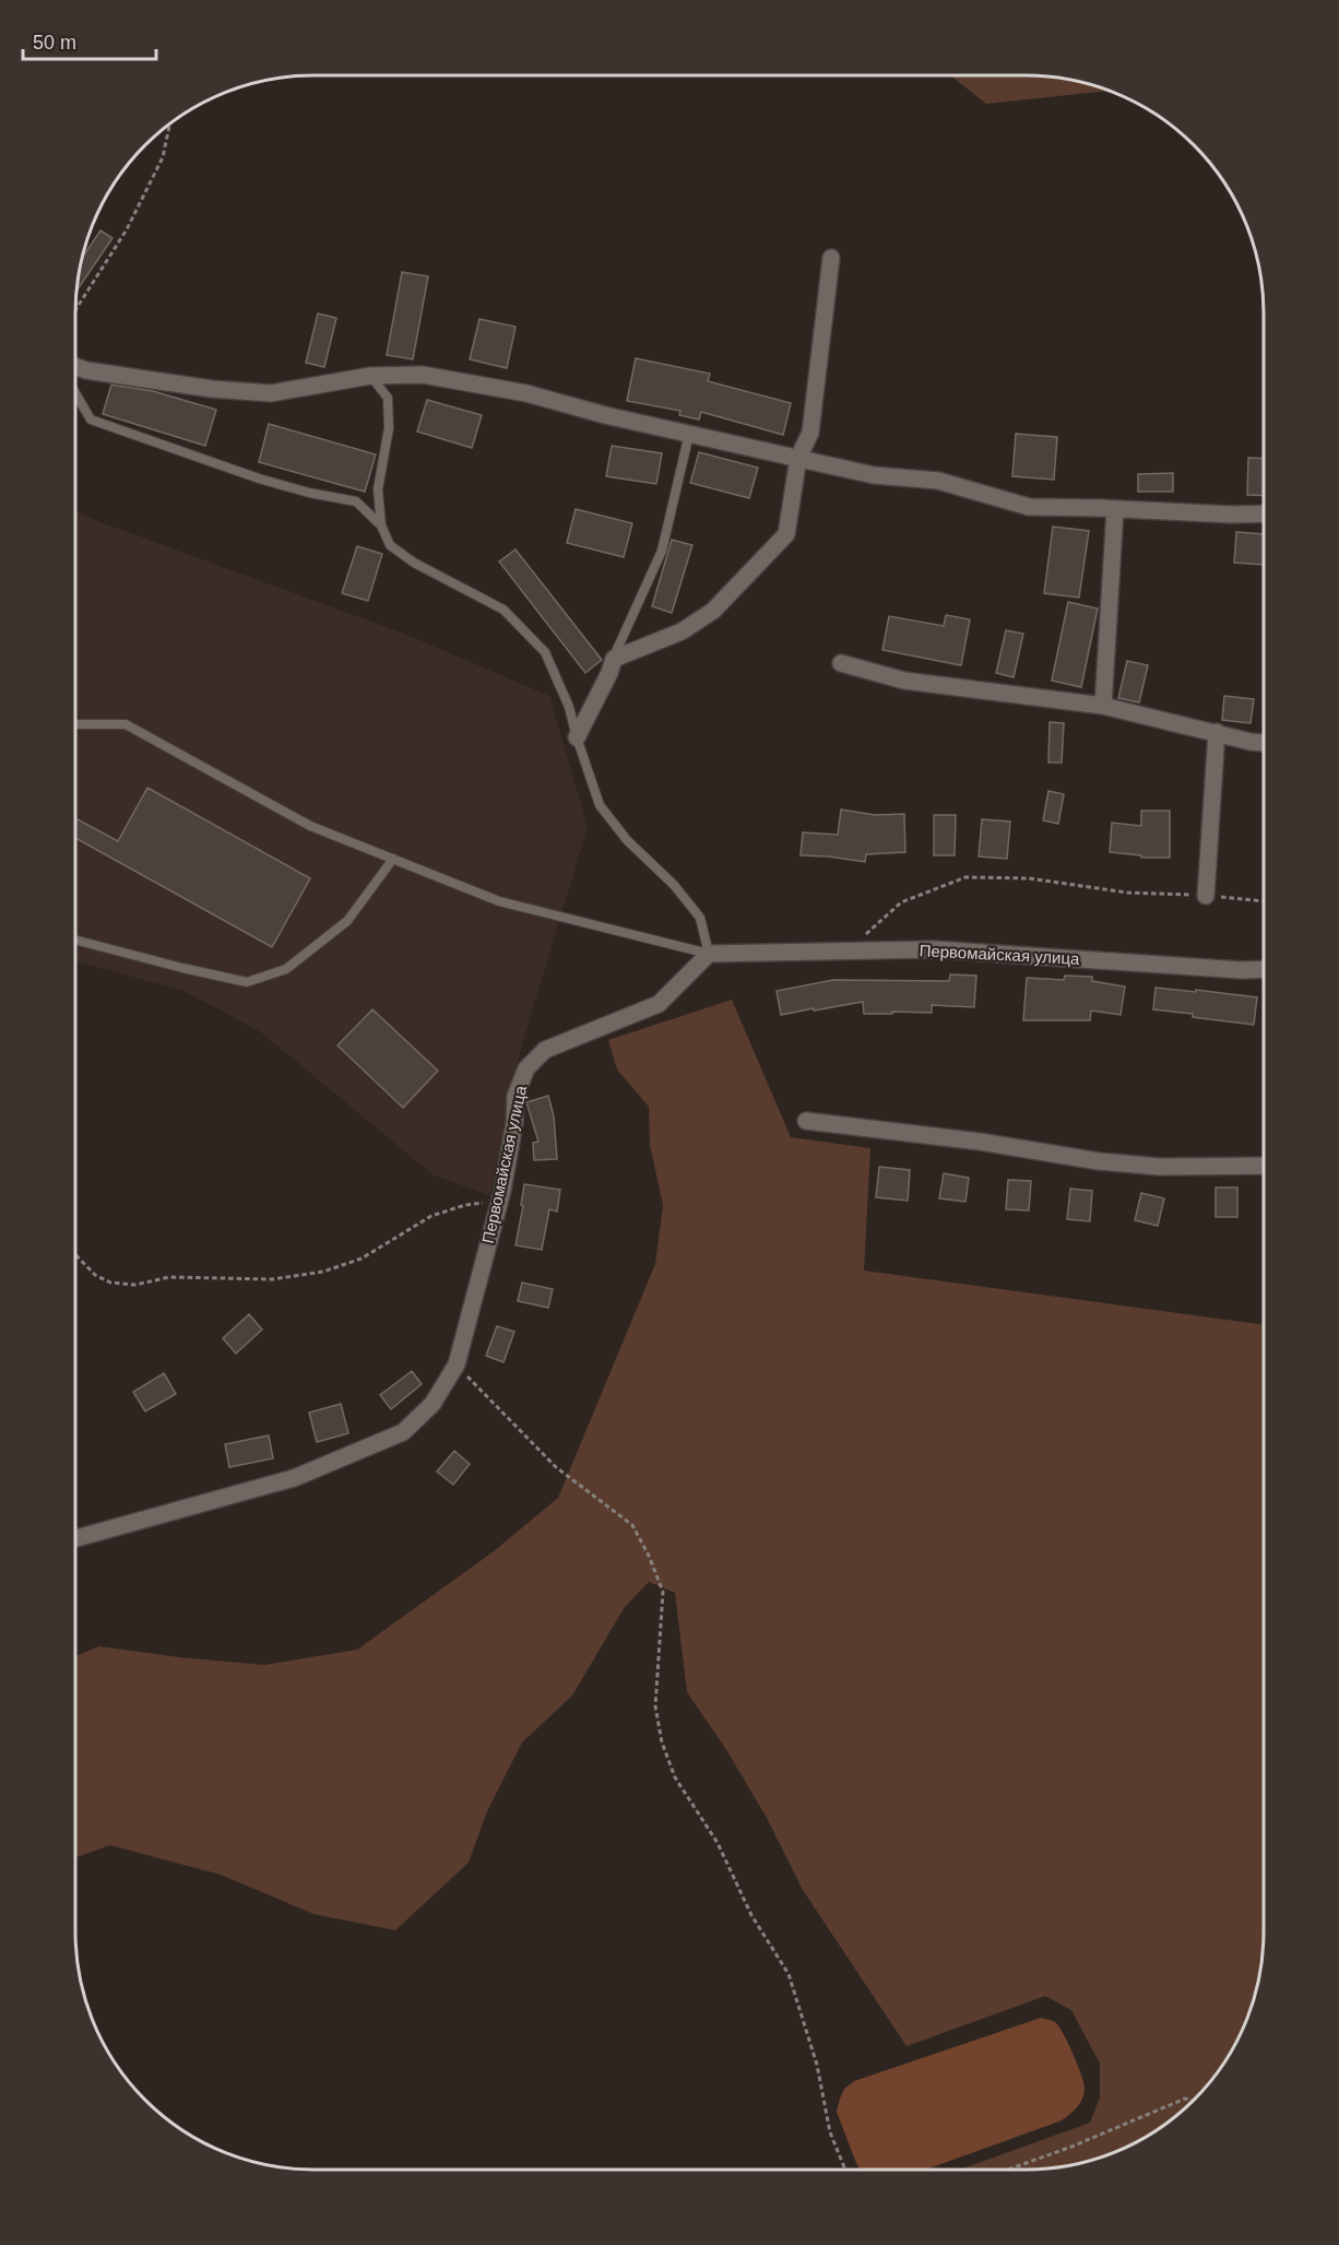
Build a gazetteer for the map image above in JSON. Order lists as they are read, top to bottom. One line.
{"streets":{"street":["Первомайская улица"]},"scale_bar":"50 m"}
